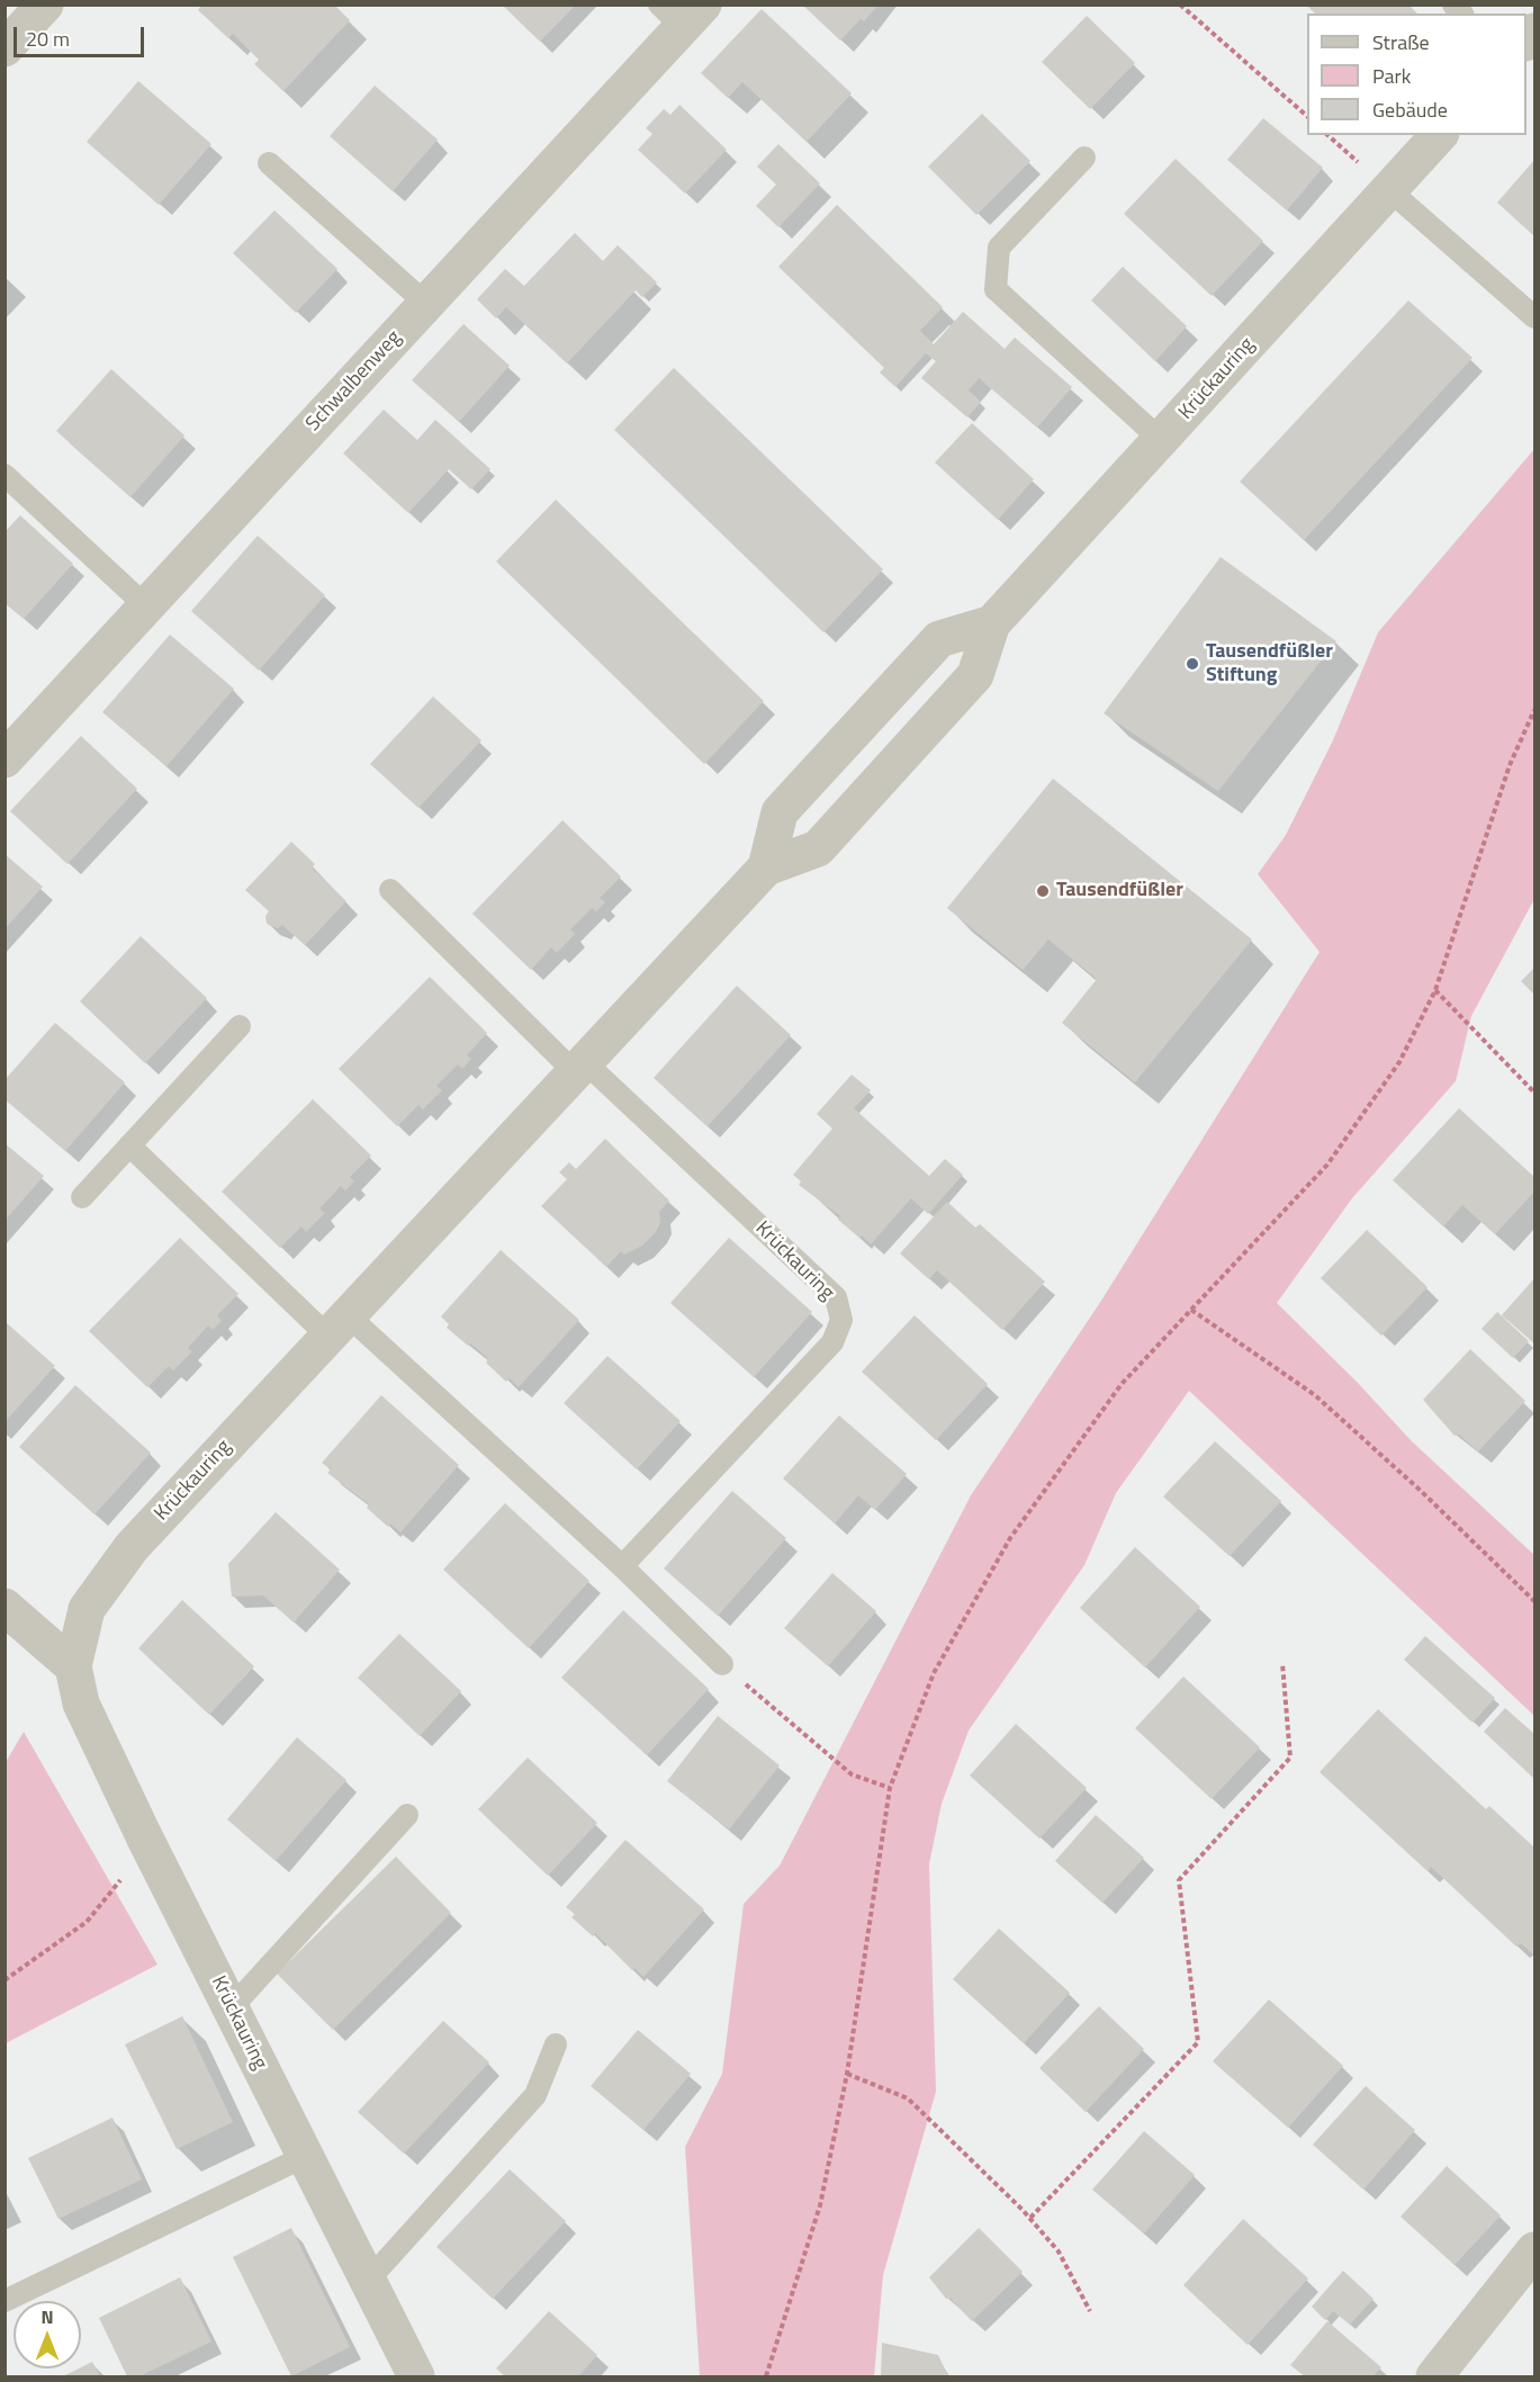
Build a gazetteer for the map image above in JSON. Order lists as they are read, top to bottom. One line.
{"streets":{"street":["Krückauring","Schwalbenweg"]},"places":["Tausendfüßler Stiftung","Tausendfüßler"],"legend":["Straße","Park","Gebäude"],"scale_bar":"20 m","north":"top"}
